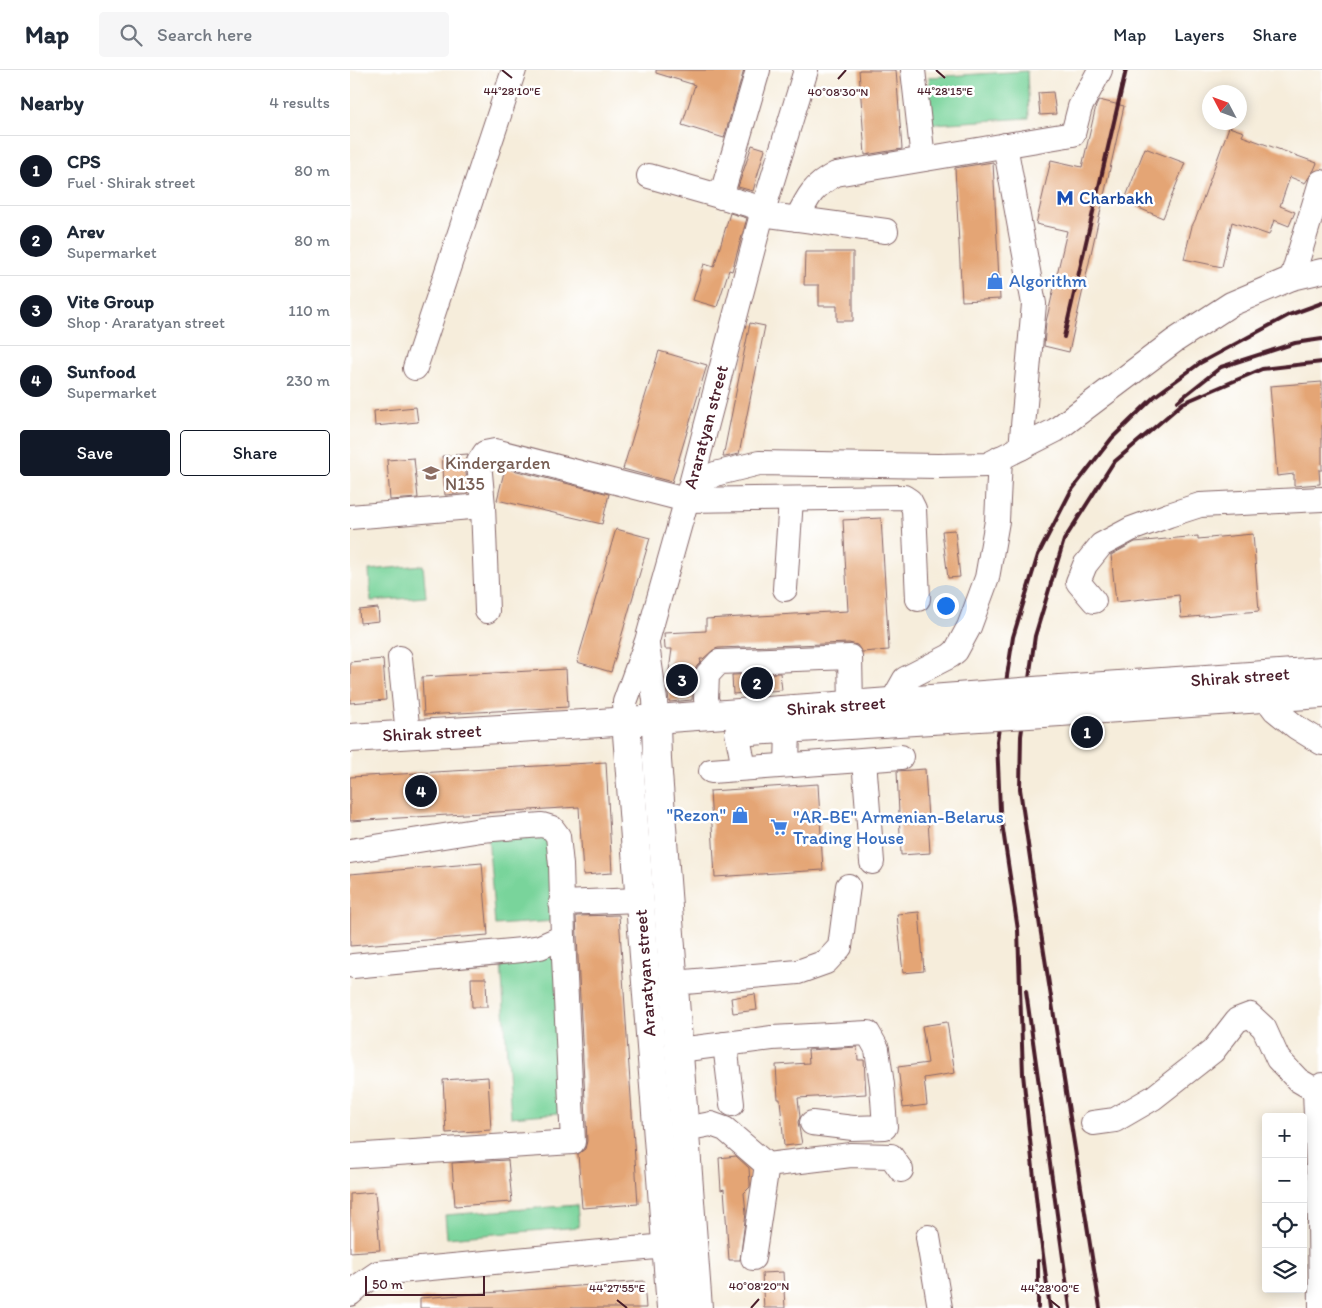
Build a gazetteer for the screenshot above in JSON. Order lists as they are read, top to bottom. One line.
{"streets":{"main road":["Araratyan street","Shirak street"]},"crossings":[["Araratyan street","Shirak street"]],"places":{"metro station":["Charbakh"],"shop":["Algorithm","\"Rezon\""],"school or university":["Kindergarden N135"],"supermarket":["\"AR-BE\" Armenian-Belarus Trading House"]},"scale_bar":"50 m","north":"top left","page":{"header":"Map","search":"Search here","nav":["Map","Layers","Share"],"heading":["Nearby","4 results"],"list":[{"mark":"1","name":"CPS","note":"Fuel · Shirak street","value":"80 m"},{"mark":"2","name":"Arev","note":"Supermarket","value":"80 m"},{"mark":"3","name":"Vite Group","note":"Shop · Araratyan street","value":"110 m"},{"mark":"4","name":"Sunfood","note":"Supermarket","value":"230 m"}],"buttons":["Save","Share"],"pins":["3","2","1","4"],"map_buttons":["+","−"],"scale":"50 m"},"coordinates":["44°28'10\"E","44°28'15\"E","40°08'30\"N","40°08'20\"N","44°27'55\"E","44°28'00\"E"]}
